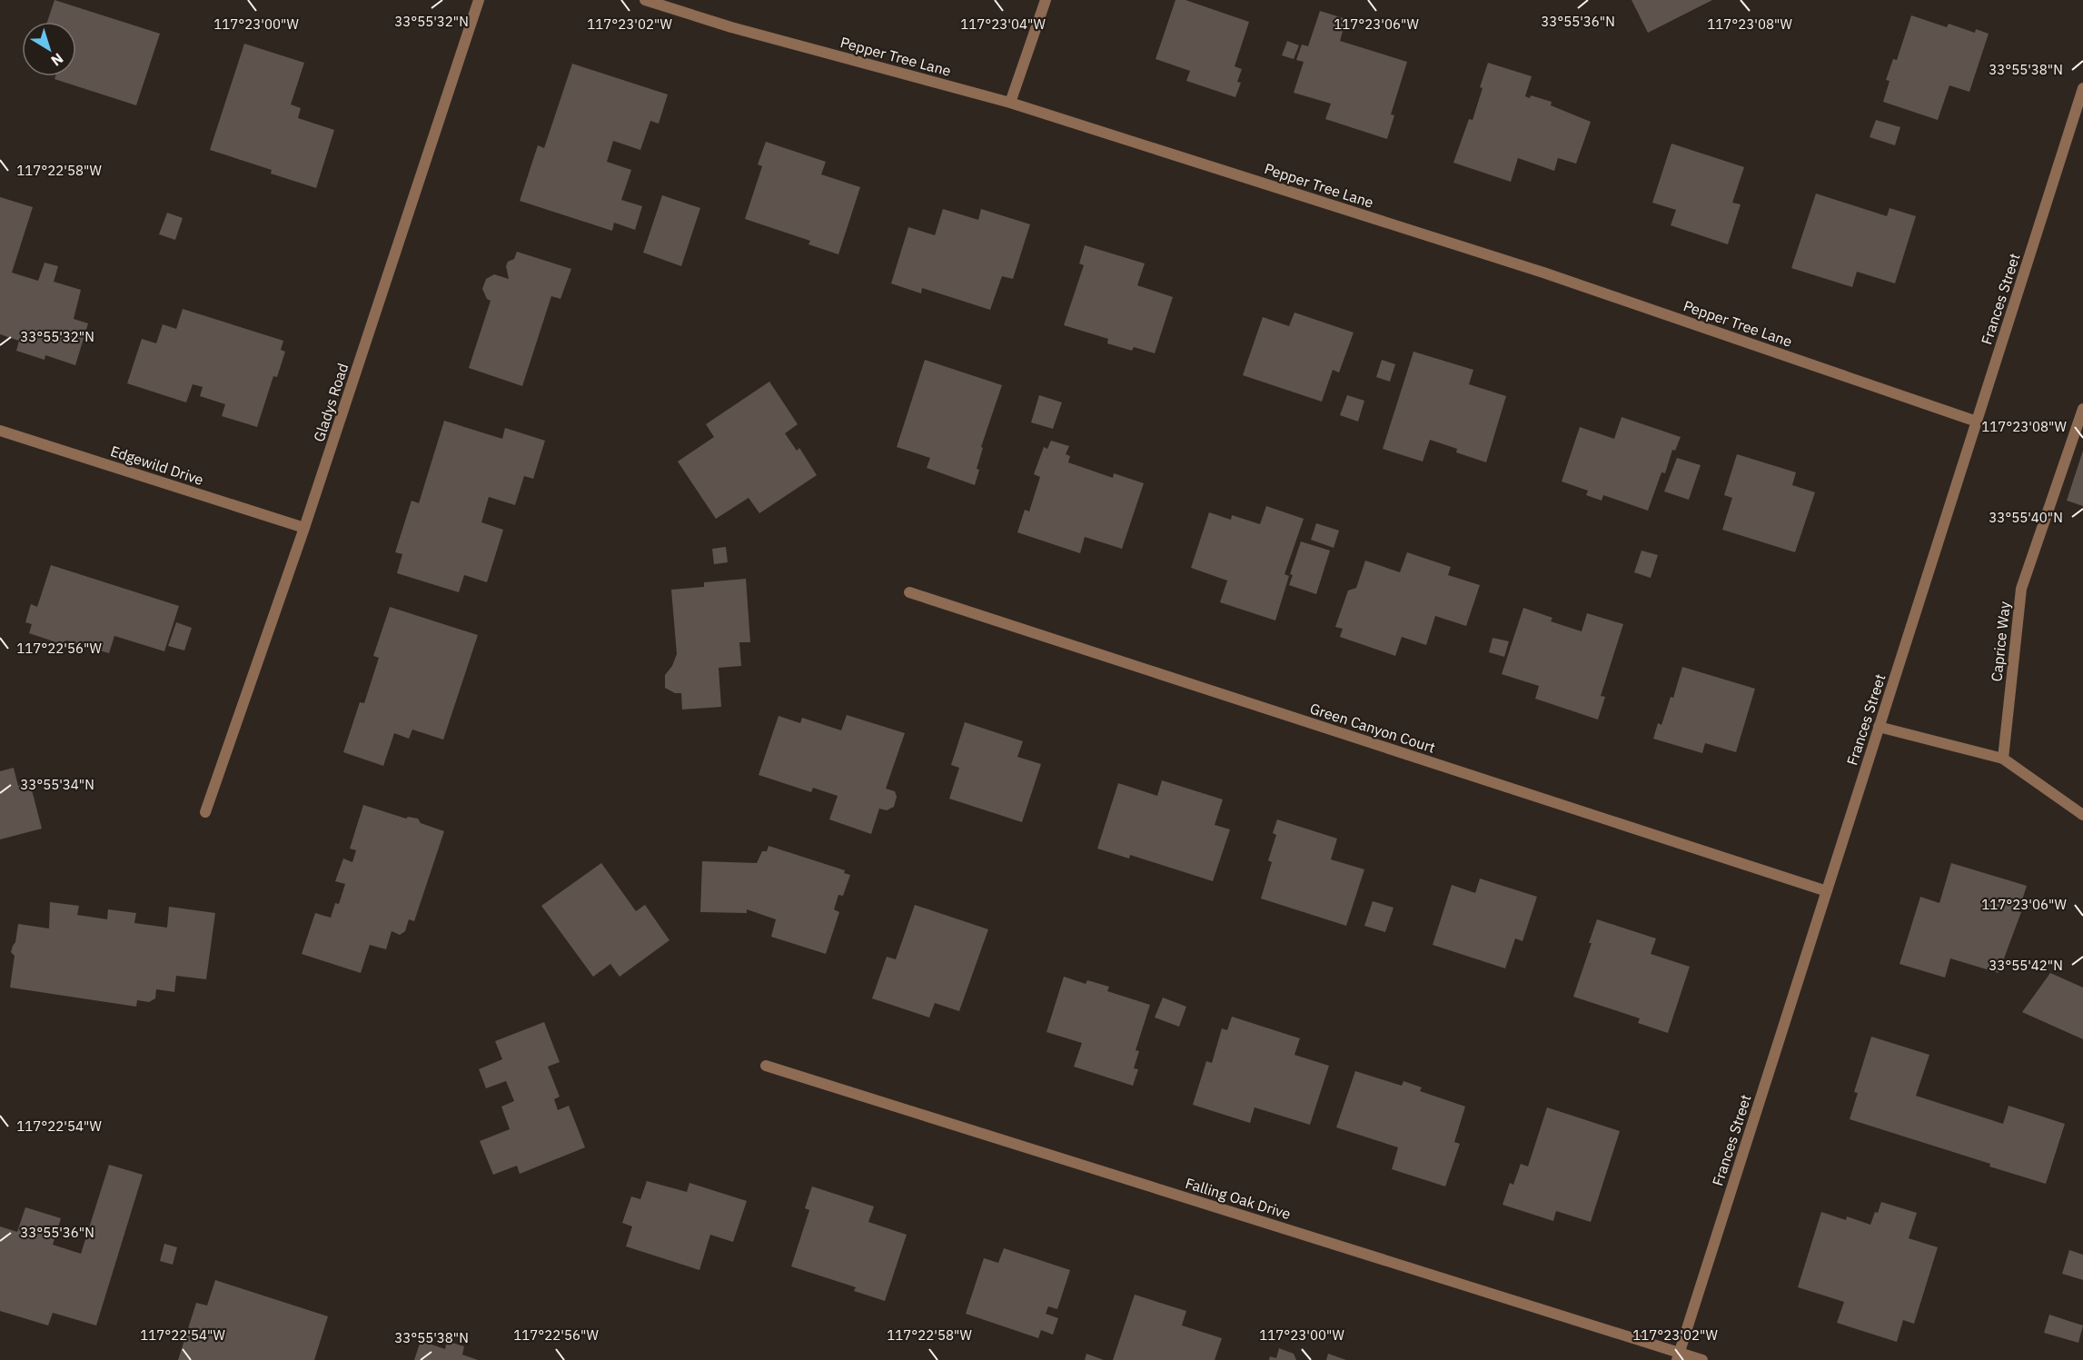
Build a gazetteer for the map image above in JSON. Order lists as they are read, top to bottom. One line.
{"streets":{"street":["Pepper Tree Lane","Frances Street","Gladys Road","Edgewild Drive","Caprice Way","Green Canyon Court","Falling Oak Drive"]},"crossings":[["Pepper Tree Lane","Frances Street"],["Frances Street","Green Canyon Court"],["Frances Street","Falling Oak Drive"],["Gladys Road","Edgewild Drive"]],"north":"bottom right","coordinates":["33°55'32\"N","33°55'36\"N","117°23'00\"W","117°23'02\"W","117°23'04\"W","117°23'06\"W","117°23'08\"W","33°55'38\"N","117°22'58\"W","33°55'40\"N","117°22'56\"W","33°55'34\"N","33°55'42\"N","117°22'54\"W"]}
